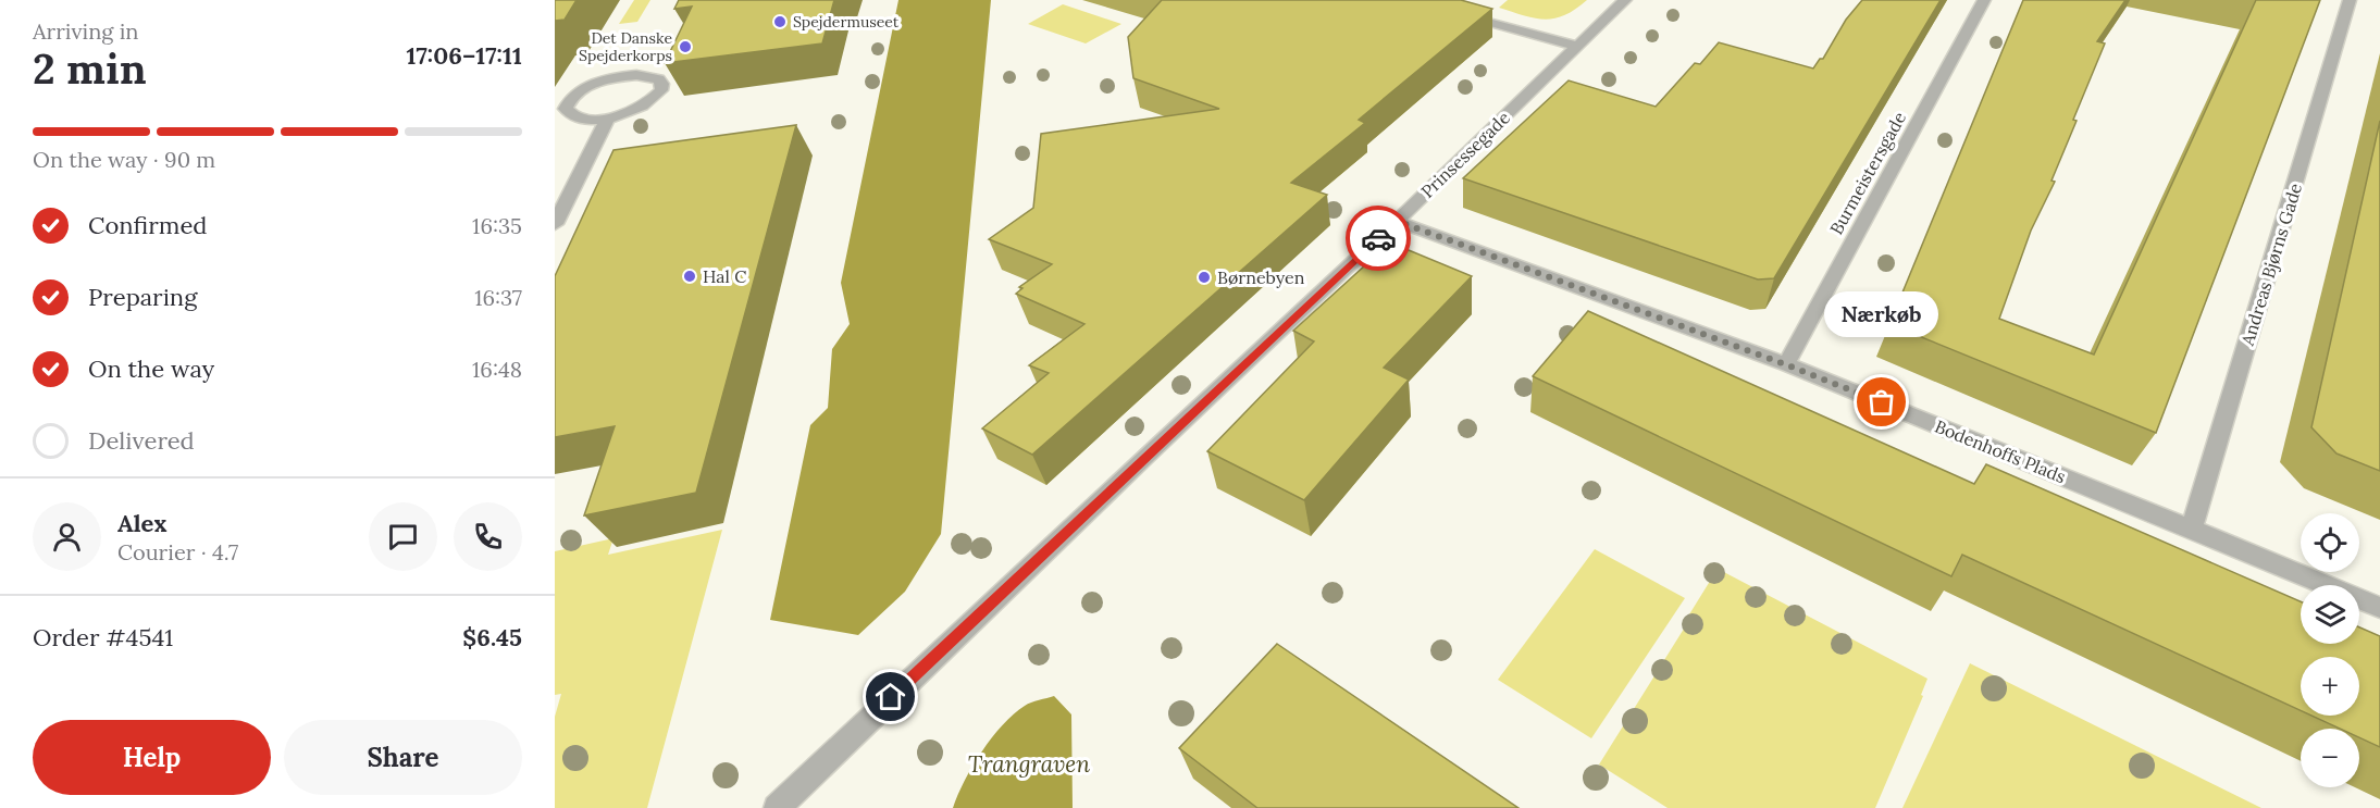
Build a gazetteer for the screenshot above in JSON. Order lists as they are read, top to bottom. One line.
{"streets":{"street":["Prinsessegade","Burmeistersgade","Andreas Bjørns Gade","Bodenhoffs Plads"]},"crossings":[["Prinsessegade","Bodenhoffs Plads"],["Burmeistersgade","Bodenhoffs Plads"],["Andreas Bjørns Gade","Bodenhoffs Plads"]],"water":["Trangraven"],"places":["Spejdermuseet","Det Danske Spejderkorps","Hal C","Børnebyen","Nærkøb"],"page":{"heading":["2 min","Arriving in","17:06–17:11"],"panel":["Alex","Courier · 4.7","Order #4541","$6.45"],"bar":"On the way · 90 m","list":[["Confirmed","16:35"],["Preparing","16:37"],["On the way","16:48"],"Delivered"],"bubble":"Nærkøb","map_buttons":["+","−"],"buttons":["Help","Share"]}}
